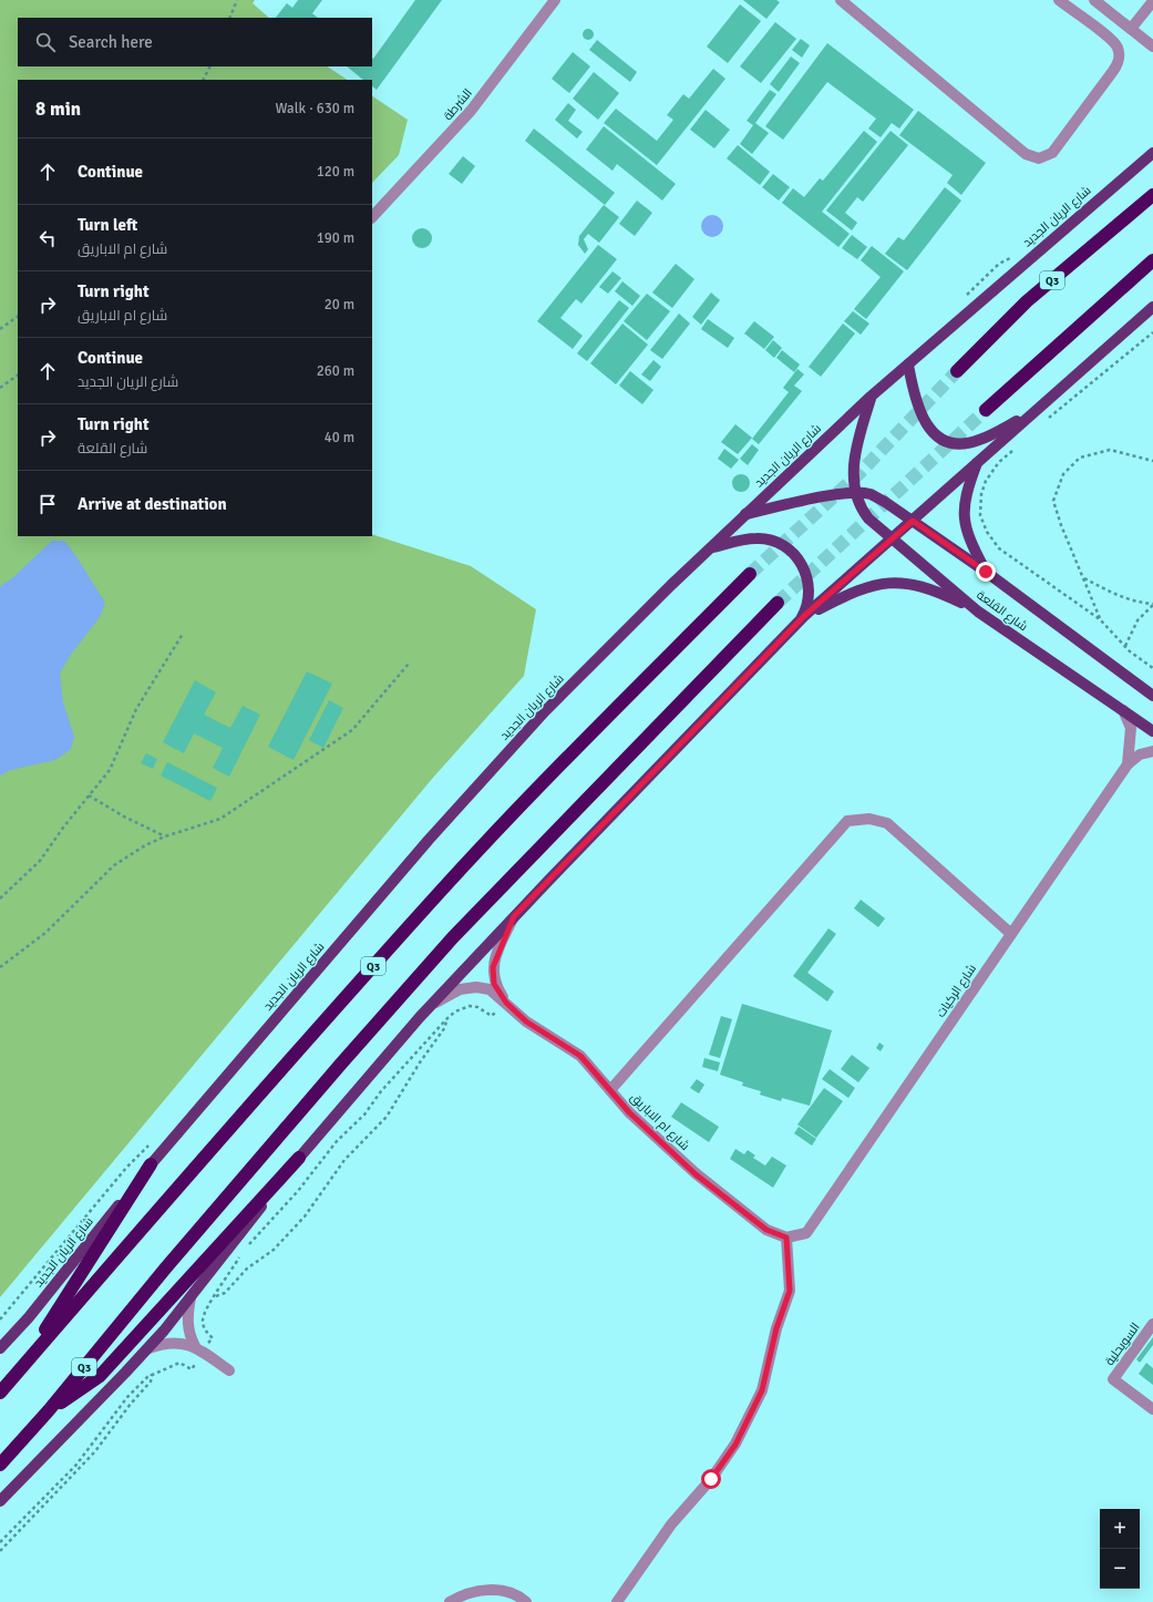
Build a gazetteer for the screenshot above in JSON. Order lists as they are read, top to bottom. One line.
{"streets":{"highway":["Q3"],"main road":["شارع الريان الجديد","شارع القلعة"],"street":["الشرطة","شارع الركيات","شارع ام الاباريق","السويحلية"]},"crossings":[["شارع الريان الجديد","شارع القلعة"],["شارع القلعة","شارع الركيات"],["شارع الركيات","شارع ام الاباريق"]],"page":{"search":"Search here","heading":["8 min","Walk · 630 m"],"list":[["Continue","120 m"],["Turn left","شارع ام الاباريق","190 m"],["Turn right","شارع ام الاباريق","20 m"],["Continue","شارع الريان الجديد","260 m"],["Turn right","شارع القلعة","40 m"],"Arrive at destination"],"map_buttons":["+","−"]}}
